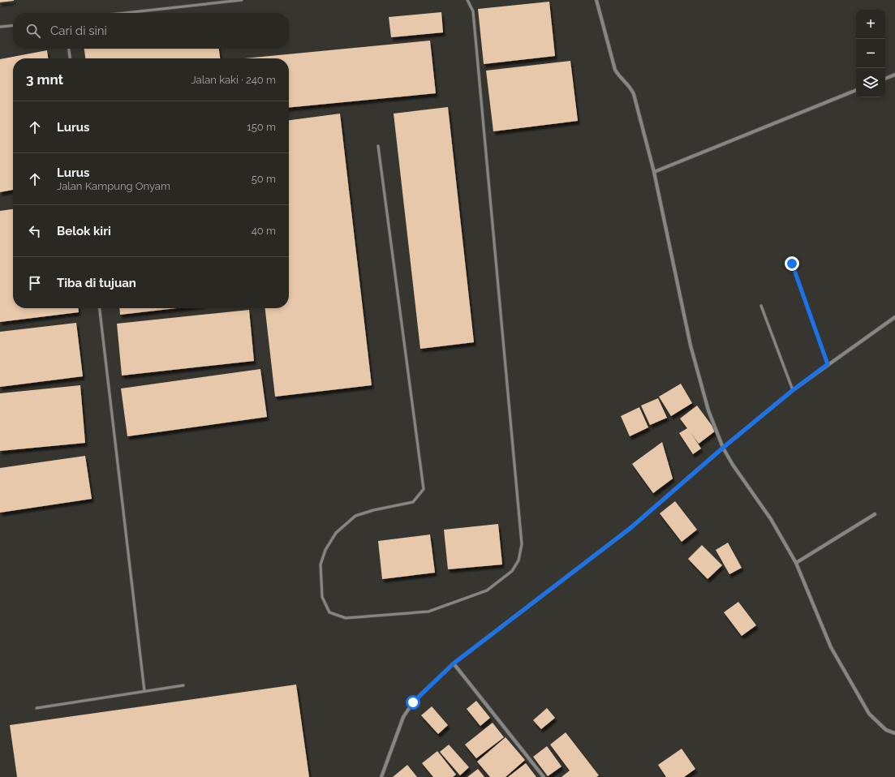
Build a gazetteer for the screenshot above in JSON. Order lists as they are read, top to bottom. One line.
{"page":{"map_buttons":["+","−"],"search":"Cari di sini","heading":["3 mnt","Jalan kaki · 240 m"],"list":[["Lurus","150 m"],["Lurus","Jalan Kampung Onyam","50 m"],["Belok kiri","40 m"],"Tiba di tujuan"]}}
